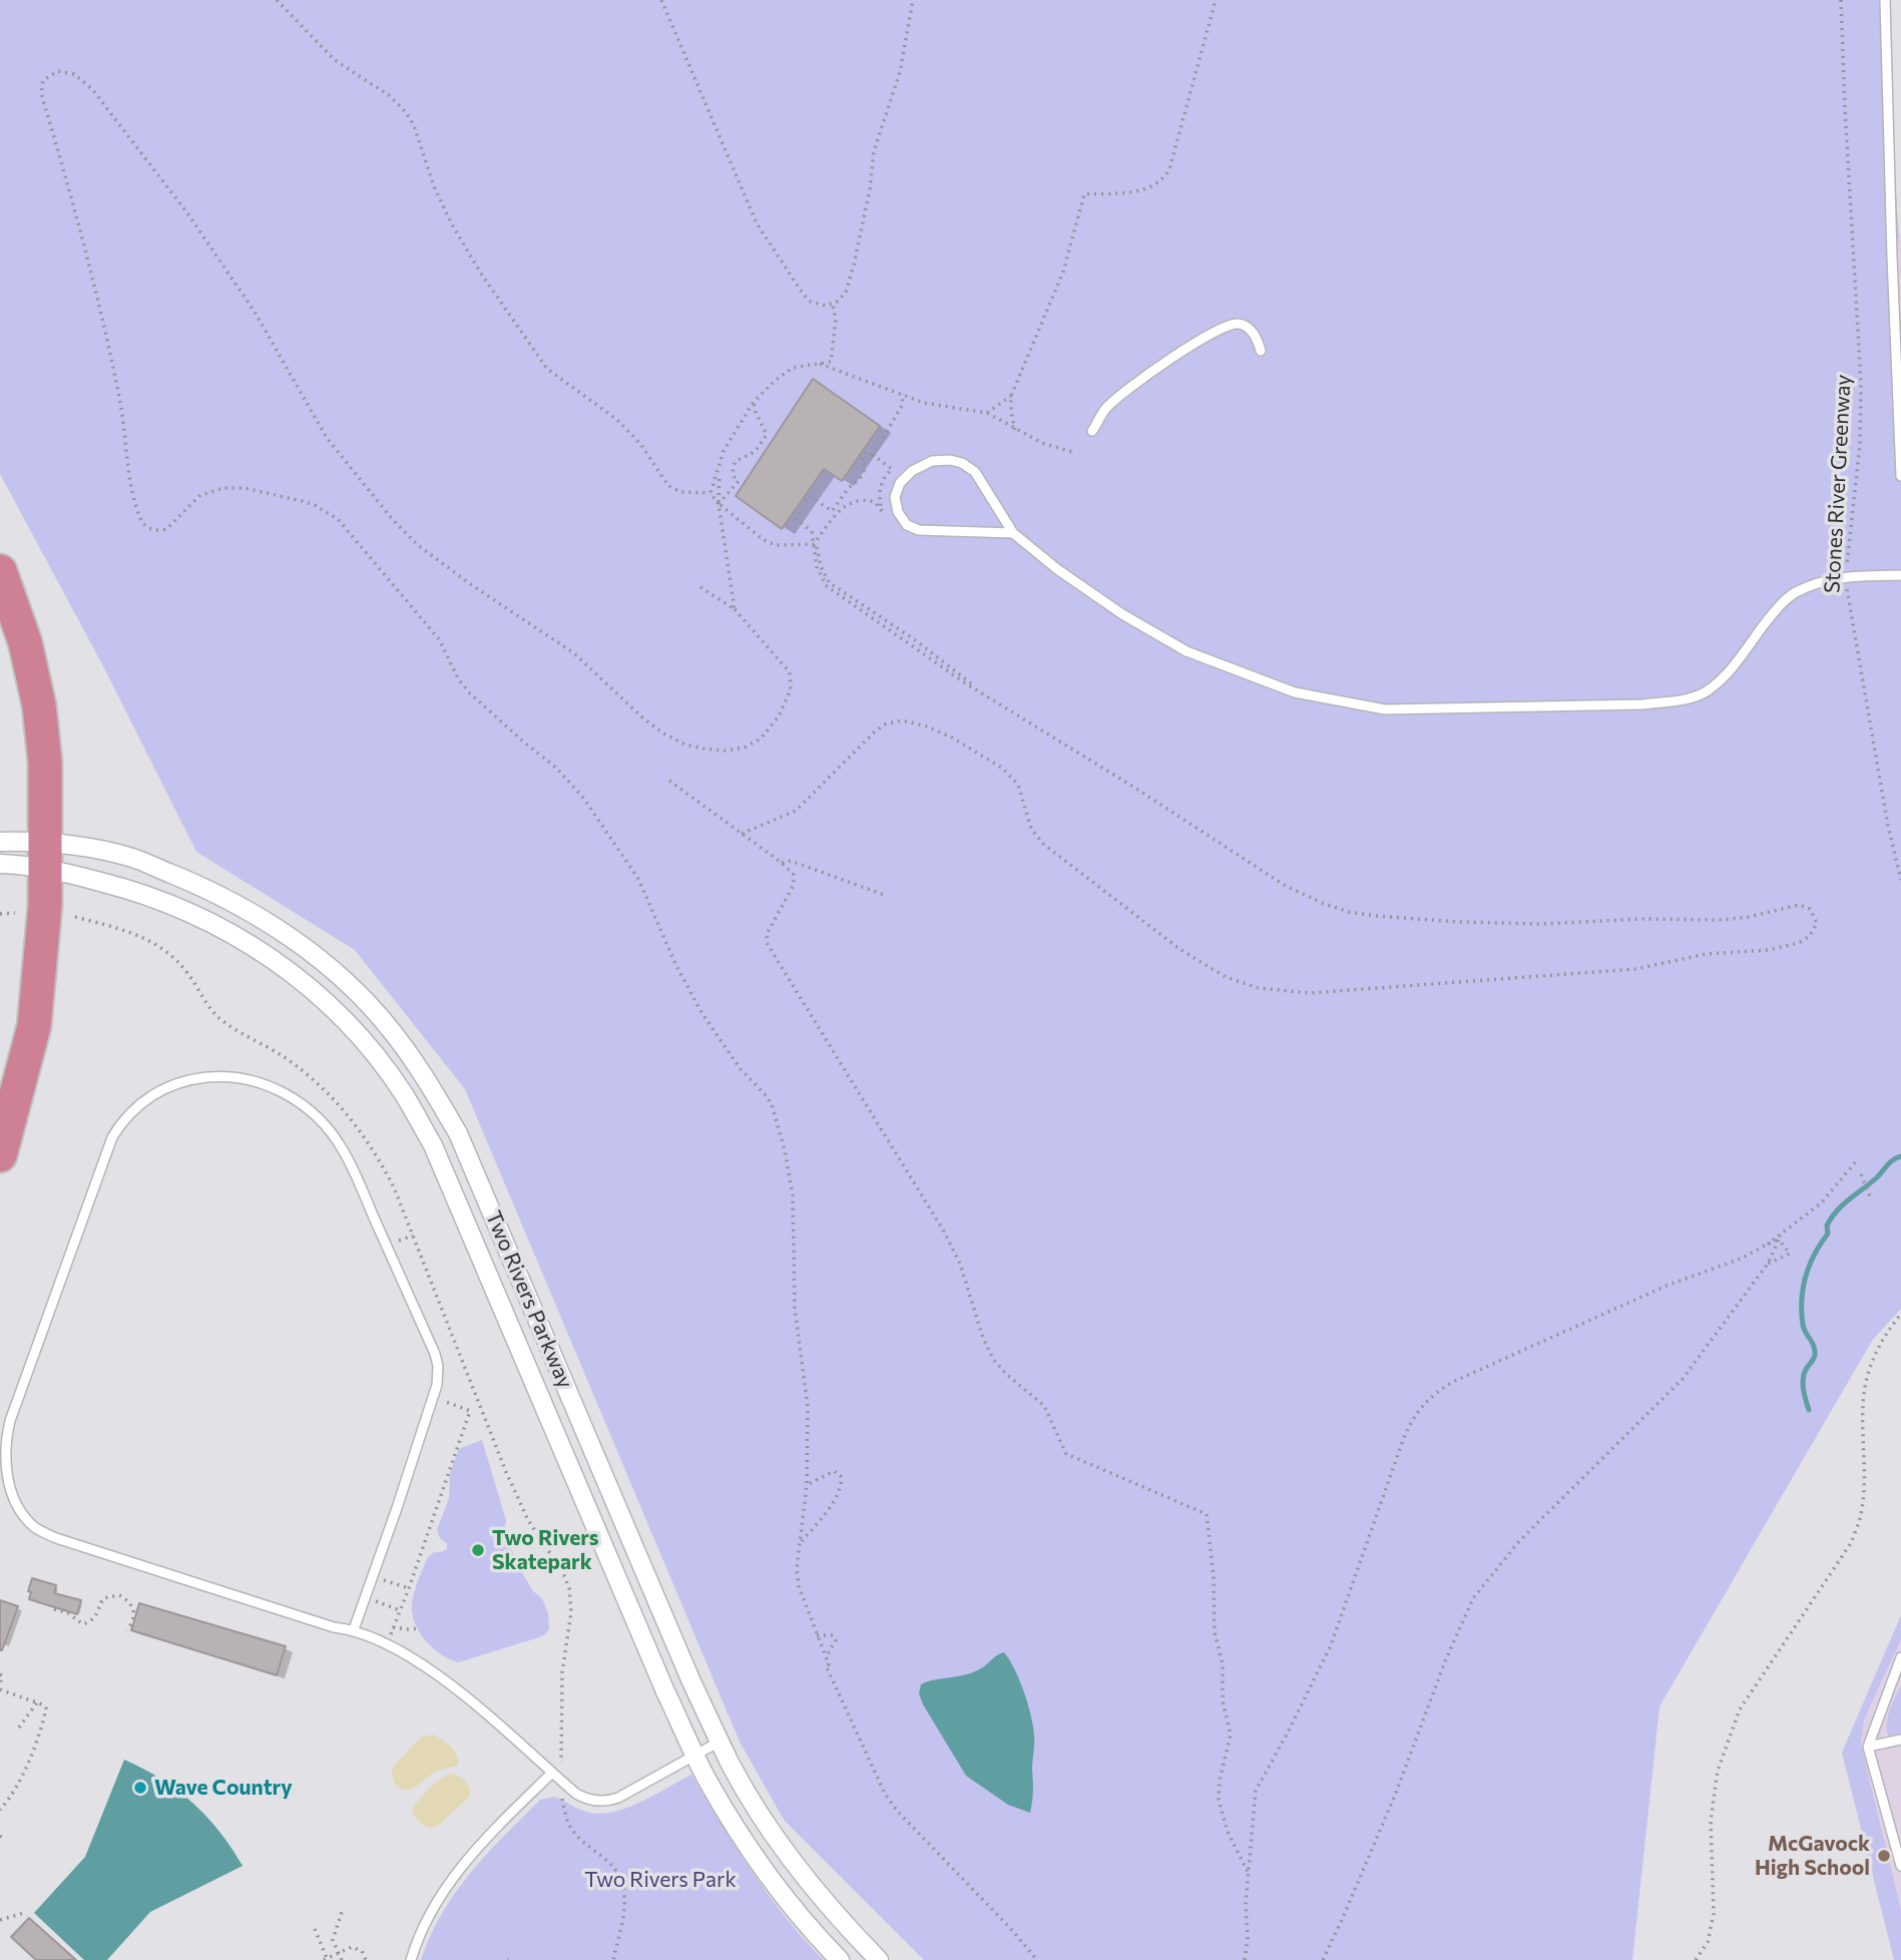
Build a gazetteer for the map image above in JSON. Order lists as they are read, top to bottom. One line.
{"streets":{"street":["Two Rivers Parkway"],"path":["Stones River Greenway"]},"parks":["Two Rivers Park"],"places":["Two Rivers Skatepark","Wave Country","McGavock High School"]}
